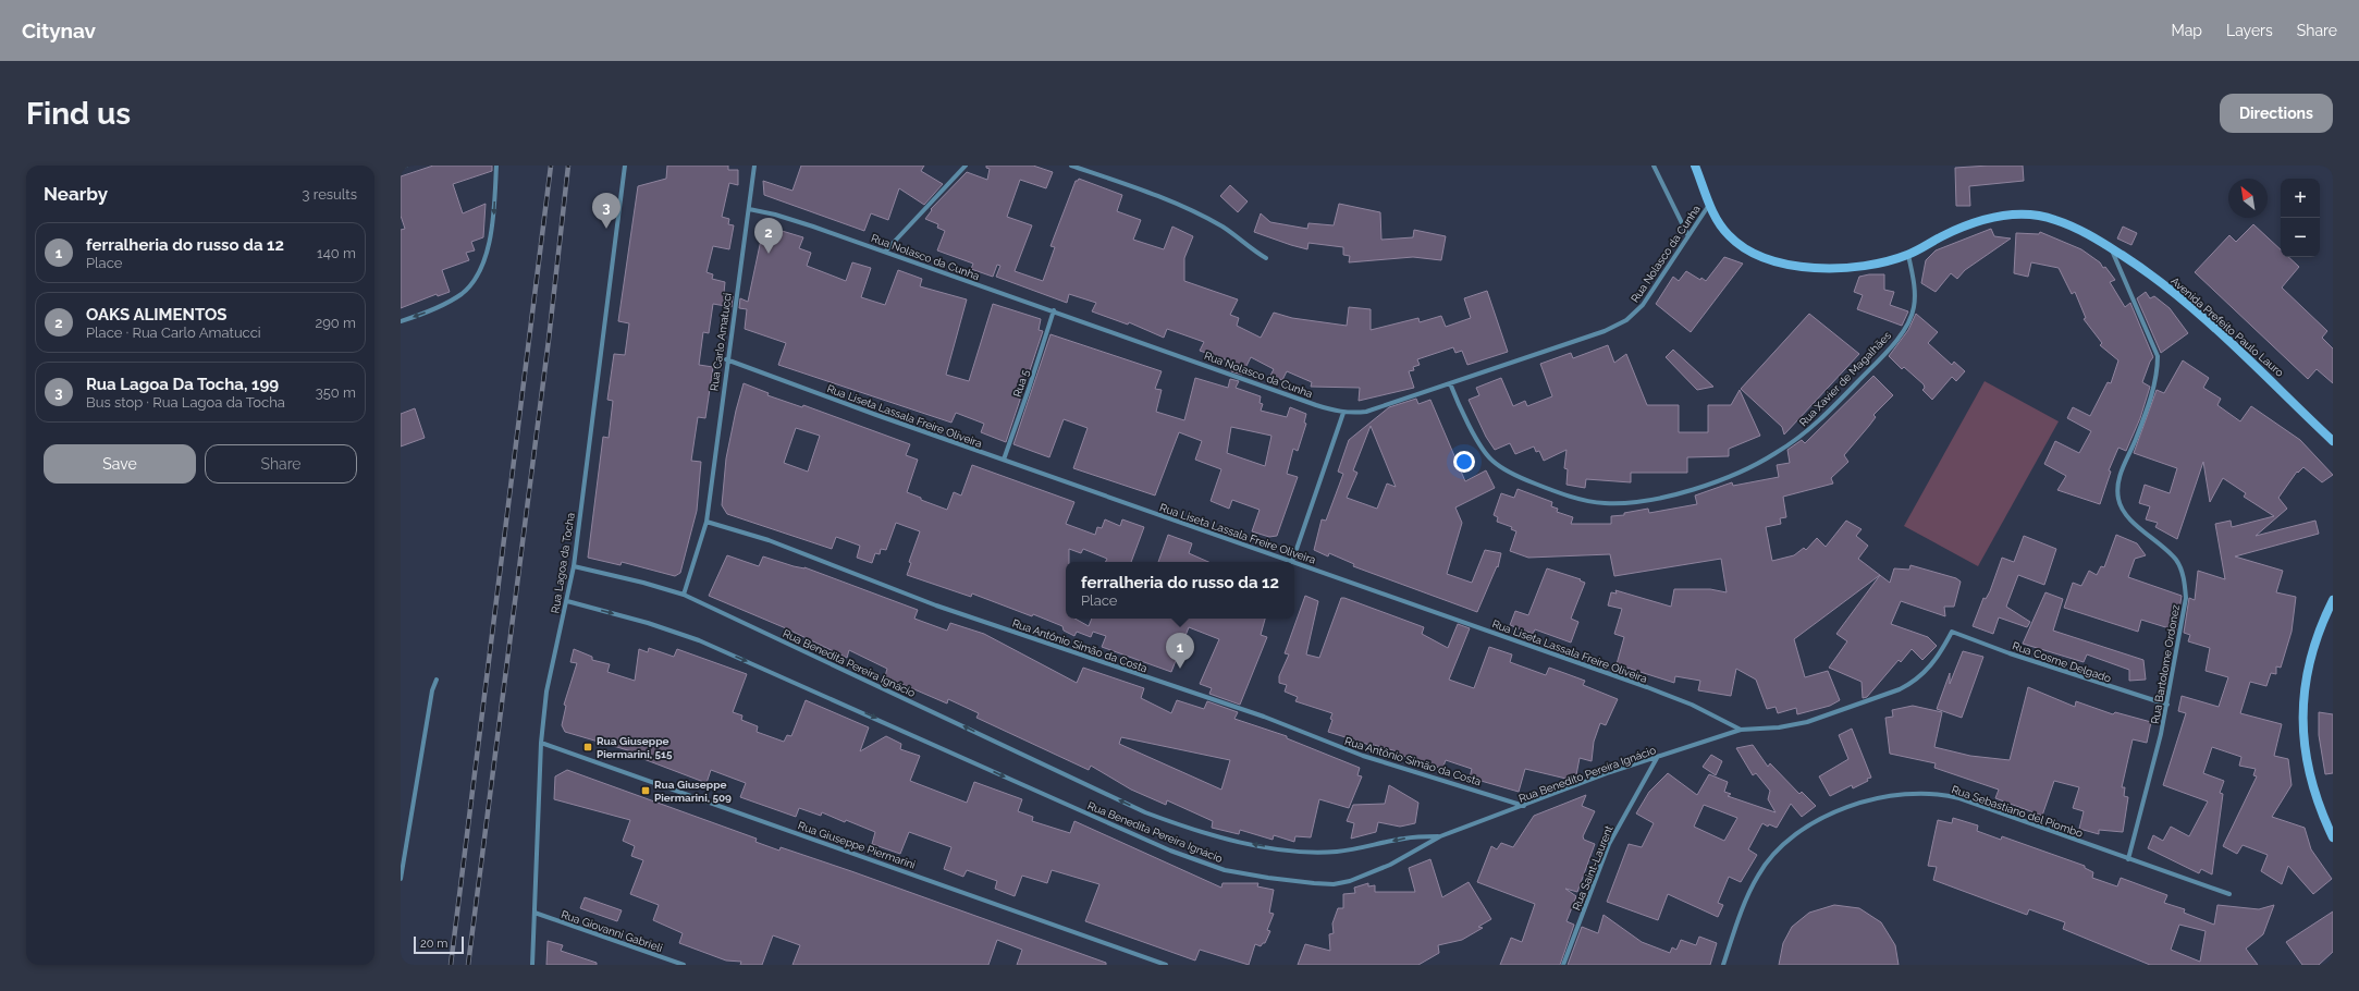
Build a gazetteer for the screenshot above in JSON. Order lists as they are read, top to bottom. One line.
{"streets":{"street":["Rua Nolasco da Cunha","Avenida Prefeito Paulo Lauro","Rua Carlo Amatucci","Rua Xavier de Magalhães","Rua 5","Rua Liseta Lassala Freire Oliveira","Rua Lagoa da Tocha","Rua Antônio Simão da Costa","Rua Cosme Delgado","Rua Benedita Pereira Ignácio","Rua Bartolome Ordonez","Rua Benedito Pereira Ignácio","Rua Sebastiano del Piombo","Rua Giuseppe Piermarini","Rua Saint-Laurent","Rua Giovanni Gabrieli"]},"crossings":[["Rua Nolasco da Cunha","Avenida Prefeito Paulo Lauro"],["Rua Nolasco da Cunha","Rua Carlo Amatucci"],["Rua Nolasco da Cunha","Rua Xavier de Magalhães"],["Rua Nolasco da Cunha","Rua 5"],["Avenida Prefeito Paulo Lauro","Rua Xavier de Magalhães"],["Avenida Prefeito Paulo Lauro","Rua Bartolome Ordonez"],["Rua Carlo Amatucci","Rua Liseta Lassala Freire Oliveira"],["Rua Carlo Amatucci","Rua Antônio Simão da Costa"],["Rua Carlo Amatucci","Rua Benedita Pereira Ignácio"],["Rua 5","Rua Liseta Lassala Freire Oliveira"],["Rua Liseta Lassala Freire Oliveira","Rua Cosme Delgado"],["Rua Liseta Lassala Freire Oliveira","Rua Benedito Pereira Ignácio"],["Rua Lagoa da Tocha","Rua Benedita Pereira Ignácio"],["Rua Lagoa da Tocha","Rua Giuseppe Piermarini"],["Rua Lagoa da Tocha","Rua Giovanni Gabrieli"],["Rua Antônio Simão da Costa","Rua Benedito Pereira Ignácio"],["Rua Cosme Delgado","Rua Bartolome Ordonez"],["Rua Cosme Delgado","Rua Benedito Pereira Ignácio"],["Rua Benedita Pereira Ignácio","Rua Benedito Pereira Ignácio"],["Rua Bartolome Ordonez","Rua Sebastiano del Piombo"],["Rua Benedito Pereira Ignácio","Rua Saint-Laurent"]],"places":{"transit":["Rua Giuseppe Piermarini, 515","Rua Giuseppe Piermarini, 509"]},"scale_bar":"20 m","north":"top left","page":{"header":"Citynav","nav":["Map","Layers","Share"],"buttons":["Directions",["Save","Share"]],"title":"Find us","heading":["Nearby","3 results"],"map_buttons":["+","−"],"pins":["3","2","1"],"list":[{"mark":"1","name":"ferralheria do russo da 12","note":"Place","value":"140 m"},{"mark":"2","name":"OAKS ALIMENTOS","note":"Place · Rua Carlo Amatucci","value":"290 m"},{"mark":"3","name":"Rua Lagoa Da Tocha, 199","note":"Bus stop · Rua Lagoa da Tocha","value":"350 m"}],"popup":["ferralheria do russo da 12","Place"],"scale":"20 m"}}
